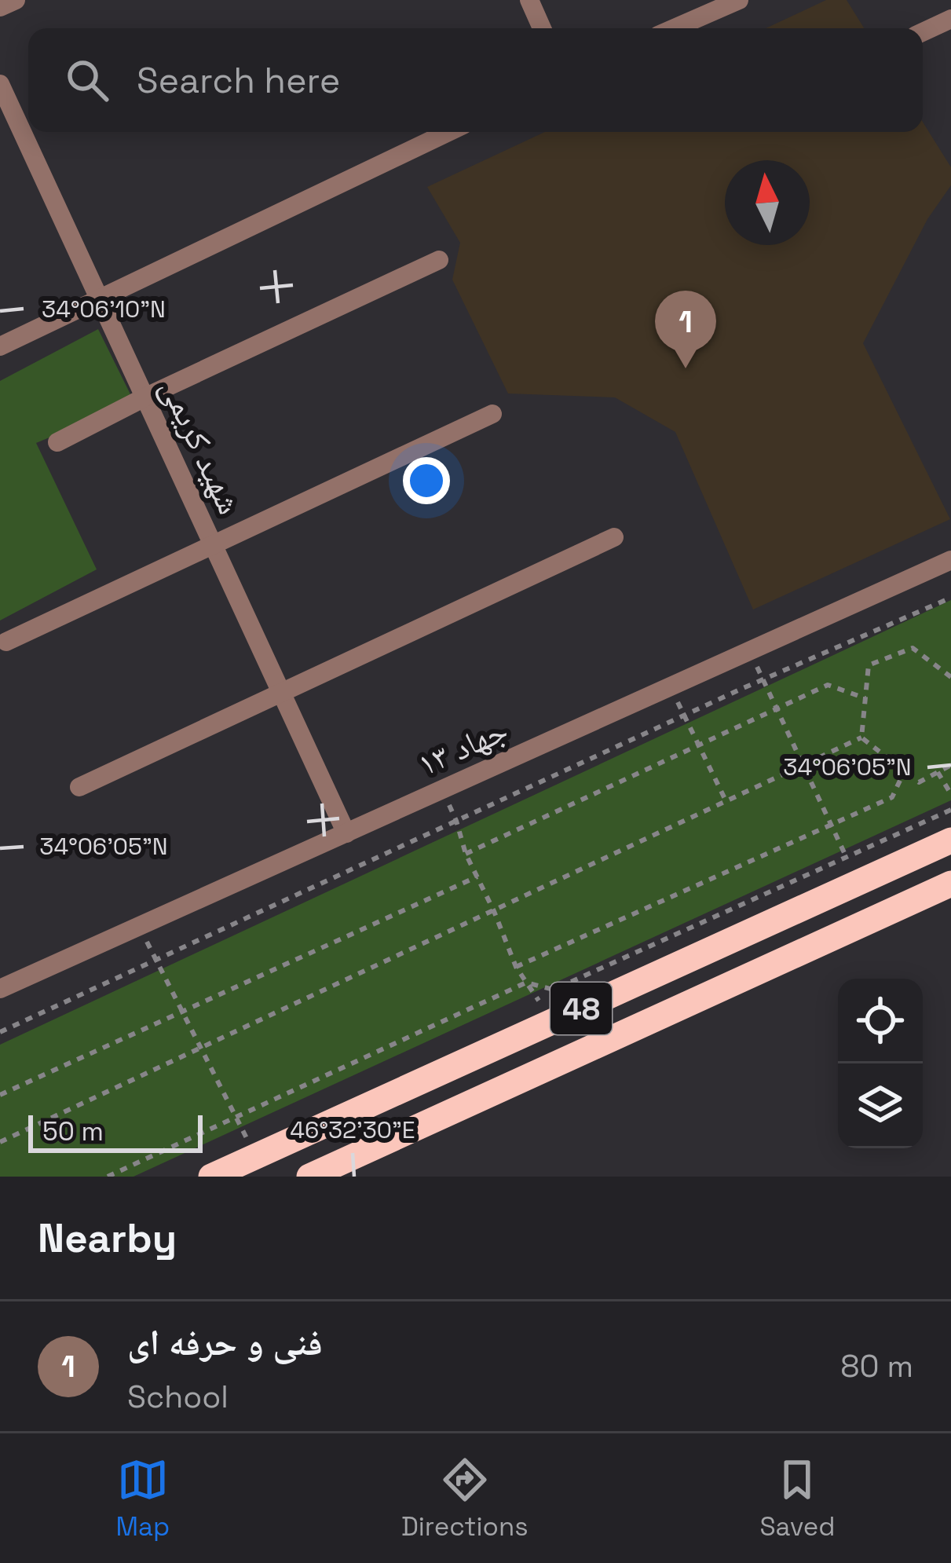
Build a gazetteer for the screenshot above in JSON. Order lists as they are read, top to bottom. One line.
{"streets":{"highway":["48"],"street":["شهید کریمی","جهاد ۱۳"]},"crossings":[["شهید کریمی","جهاد ۱۳"]],"scale_bar":"50 m","north":"top","page":{"search":"Search here","pins":"1","scale":"50 m","heading":"Nearby","list":[{"mark":"1","name":"فنی و حرفه ای","note":"School","value":"80 m"}],"nav":["Map","Directions","Saved"]},"coordinates":["34°06'10\"N","34°06'05\"N","46°32'30\"E"]}
